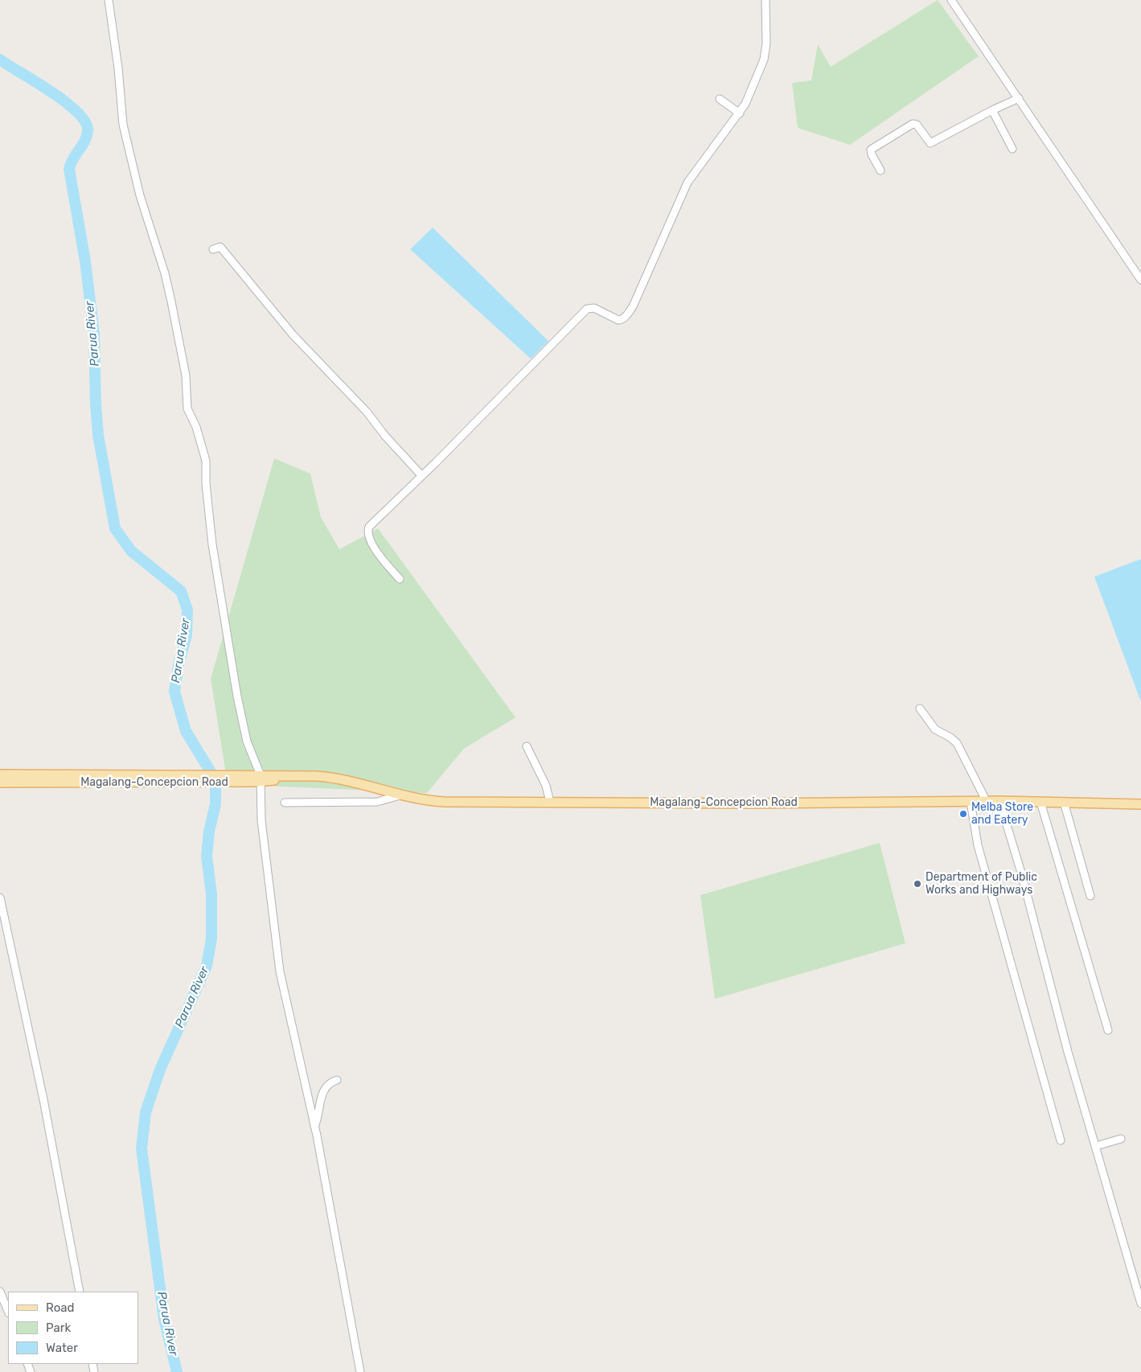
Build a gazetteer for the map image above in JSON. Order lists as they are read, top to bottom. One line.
{"streets":{"main road":["Magalang-Concepcion Road"]},"water":["Parua River"],"places":["Melba Store and Eatery","Department of Public Works and Highways"],"legend":["Road","Park","Water"]}
